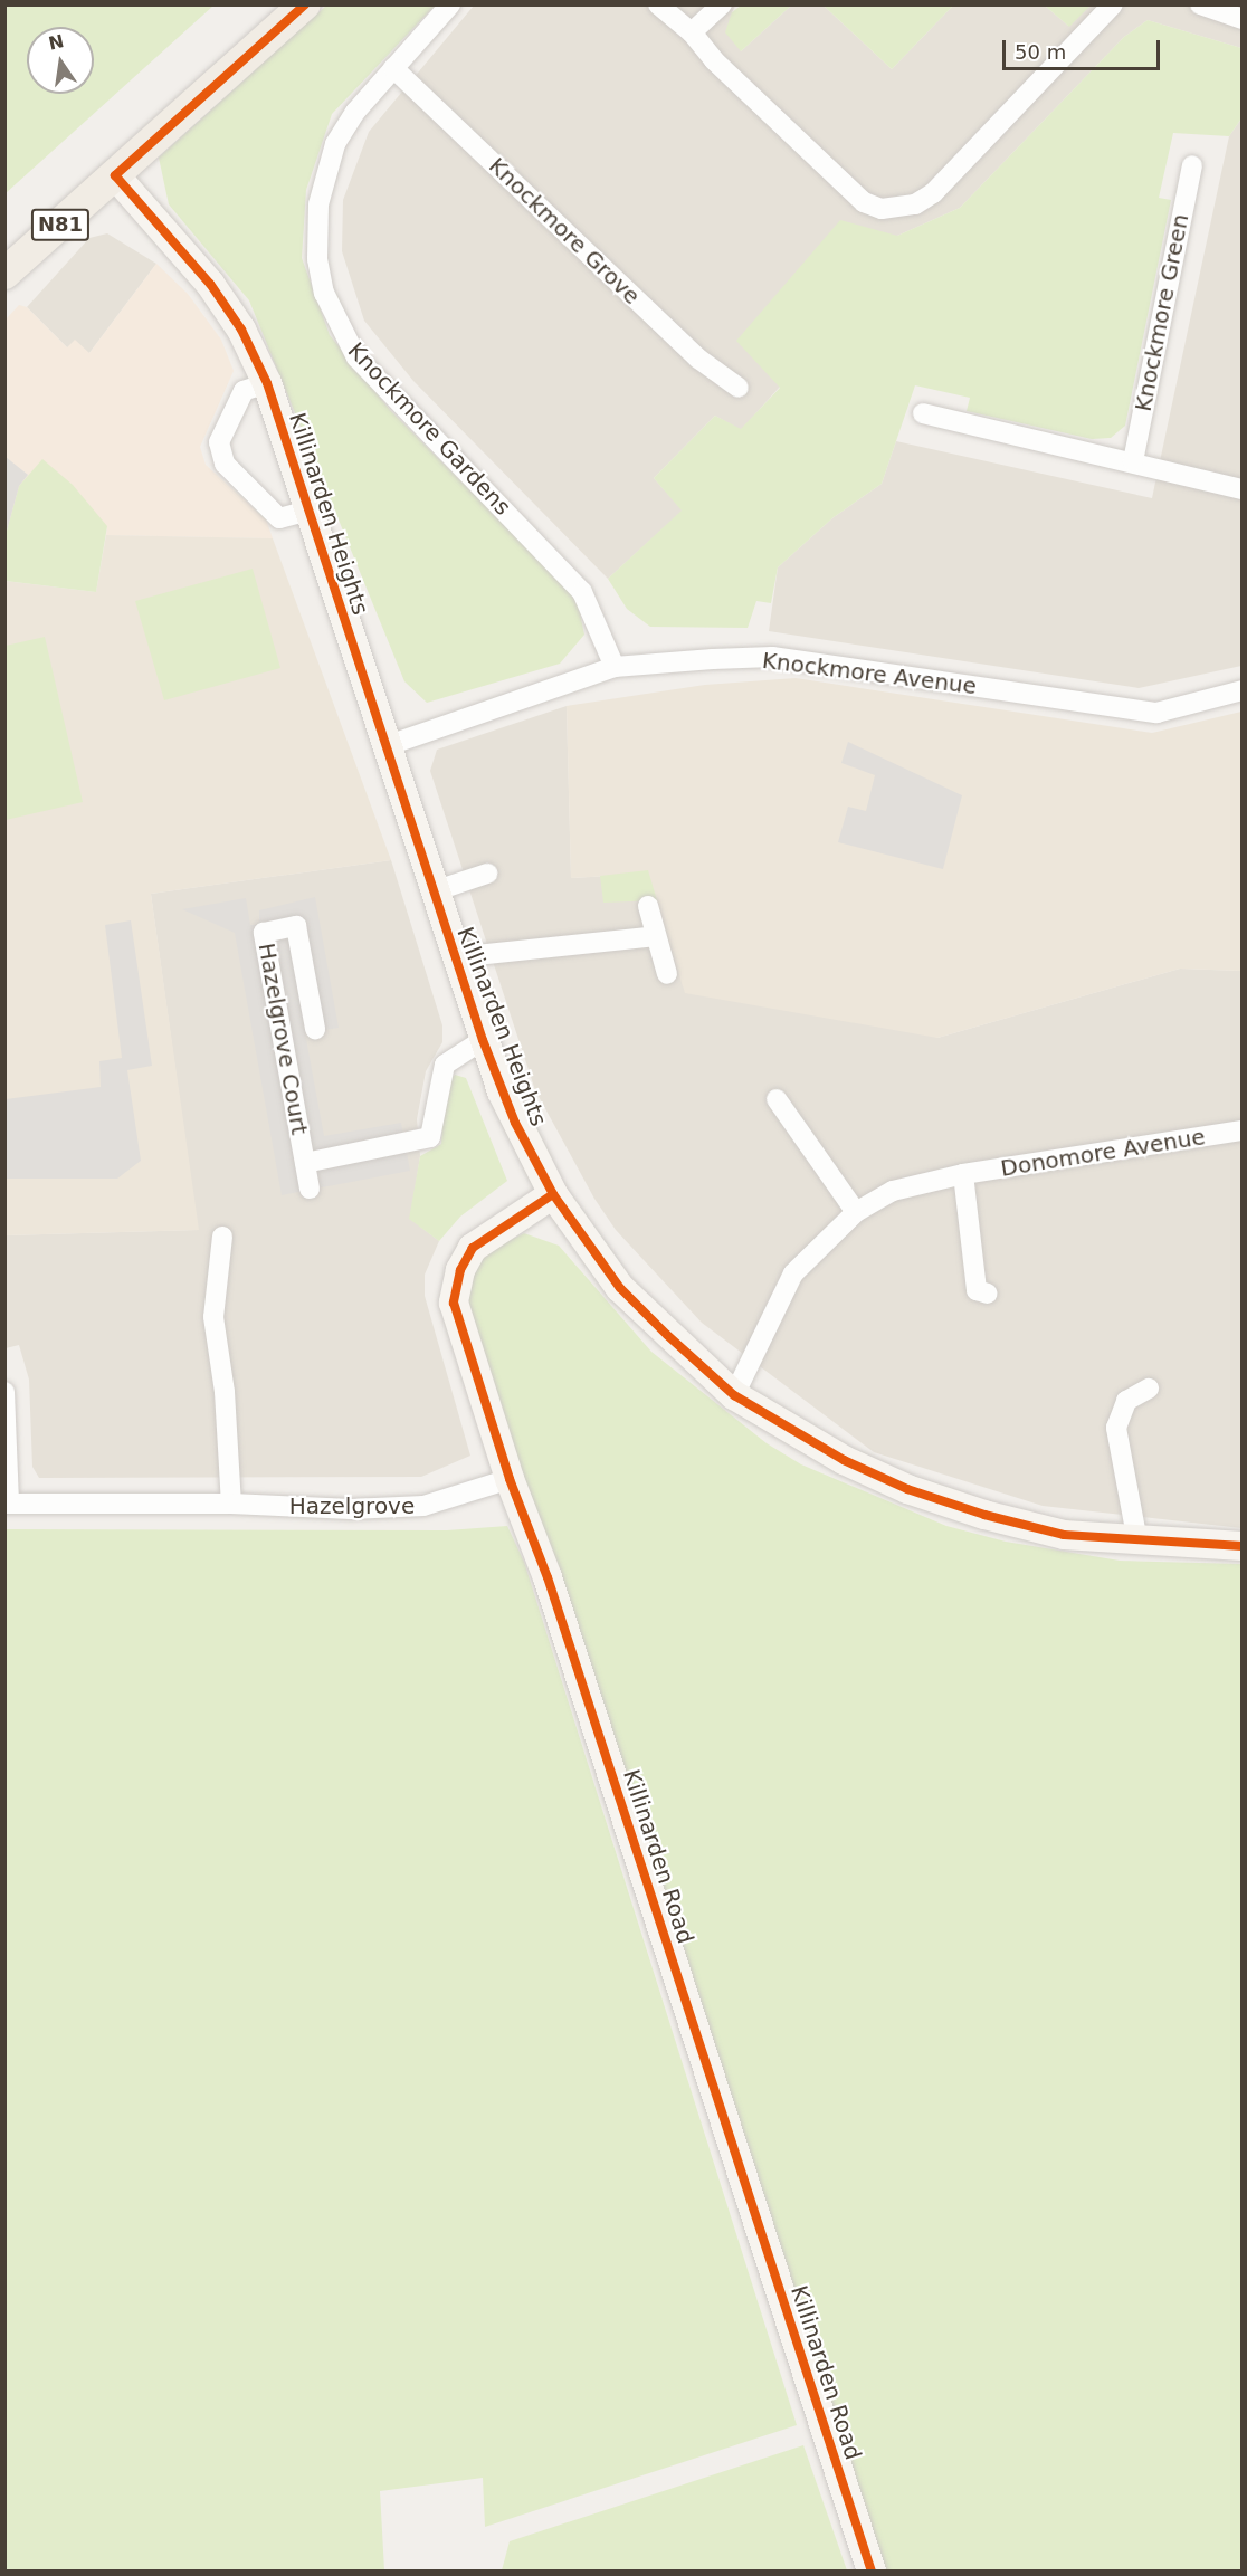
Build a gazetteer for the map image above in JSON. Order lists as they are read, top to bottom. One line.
{"streets":{"main road":["N81"],"street":["Knockmore Grove","Knockmore Green","Knockmore Gardens","Killinarden Heights","Knockmore Avenue","Hazelgrove Court","Donomore Avenue","Hazelgrove","Killinarden Road"]},"crossings":[["N81","Killinarden Heights"],["Knockmore Grove","Knockmore Gardens"],["Knockmore Gardens","Knockmore Avenue"],["Killinarden Heights","Knockmore Avenue"],["Killinarden Heights","Hazelgrove Court"],["Killinarden Heights","Donomore Avenue"],["Killinarden Heights","Killinarden Road"],["Hazelgrove","Killinarden Road"]],"scale_bar":"50 m","north":"top"}
